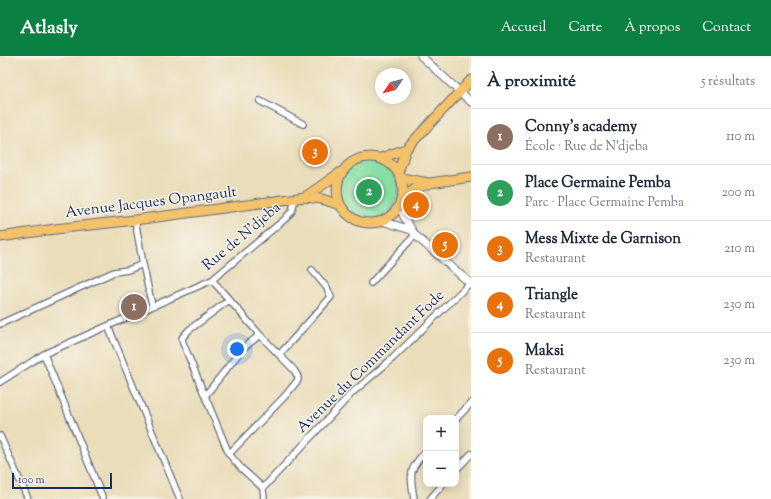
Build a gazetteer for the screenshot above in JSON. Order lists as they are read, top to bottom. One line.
{"streets":{"main road":["Avenue Jacques Opangault"],"street":["Rue de N'djeba","Avenue du Commandant Fode"]},"crossings":[["Avenue Jacques Opangault","Rue de N'djeba"]],"scale_bar":"100 m","north":"bottom left","page":{"header":"Atlasly","nav":["Accueil","Carte","À propos","Contact"],"heading":["À proximité","5 résultats"],"list":[{"mark":"1","name":"Conny's academy","note":"École · Rue de N'djeba","value":"110 m"},{"mark":"2","name":"Place Germaine Pemba","note":"Parc · Place Germaine Pemba","value":"200 m"},{"mark":"3","name":"Mess Mixte de Garnison","note":"Restaurant","value":"210 m"},{"mark":"4","name":"Triangle","note":"Restaurant","value":"230 m"},{"mark":"5","name":"Maksi","note":"Restaurant","value":"230 m"}],"pins":["3","2","4","5","1"],"map_buttons":["+","−"],"scale":"100 m"}}
